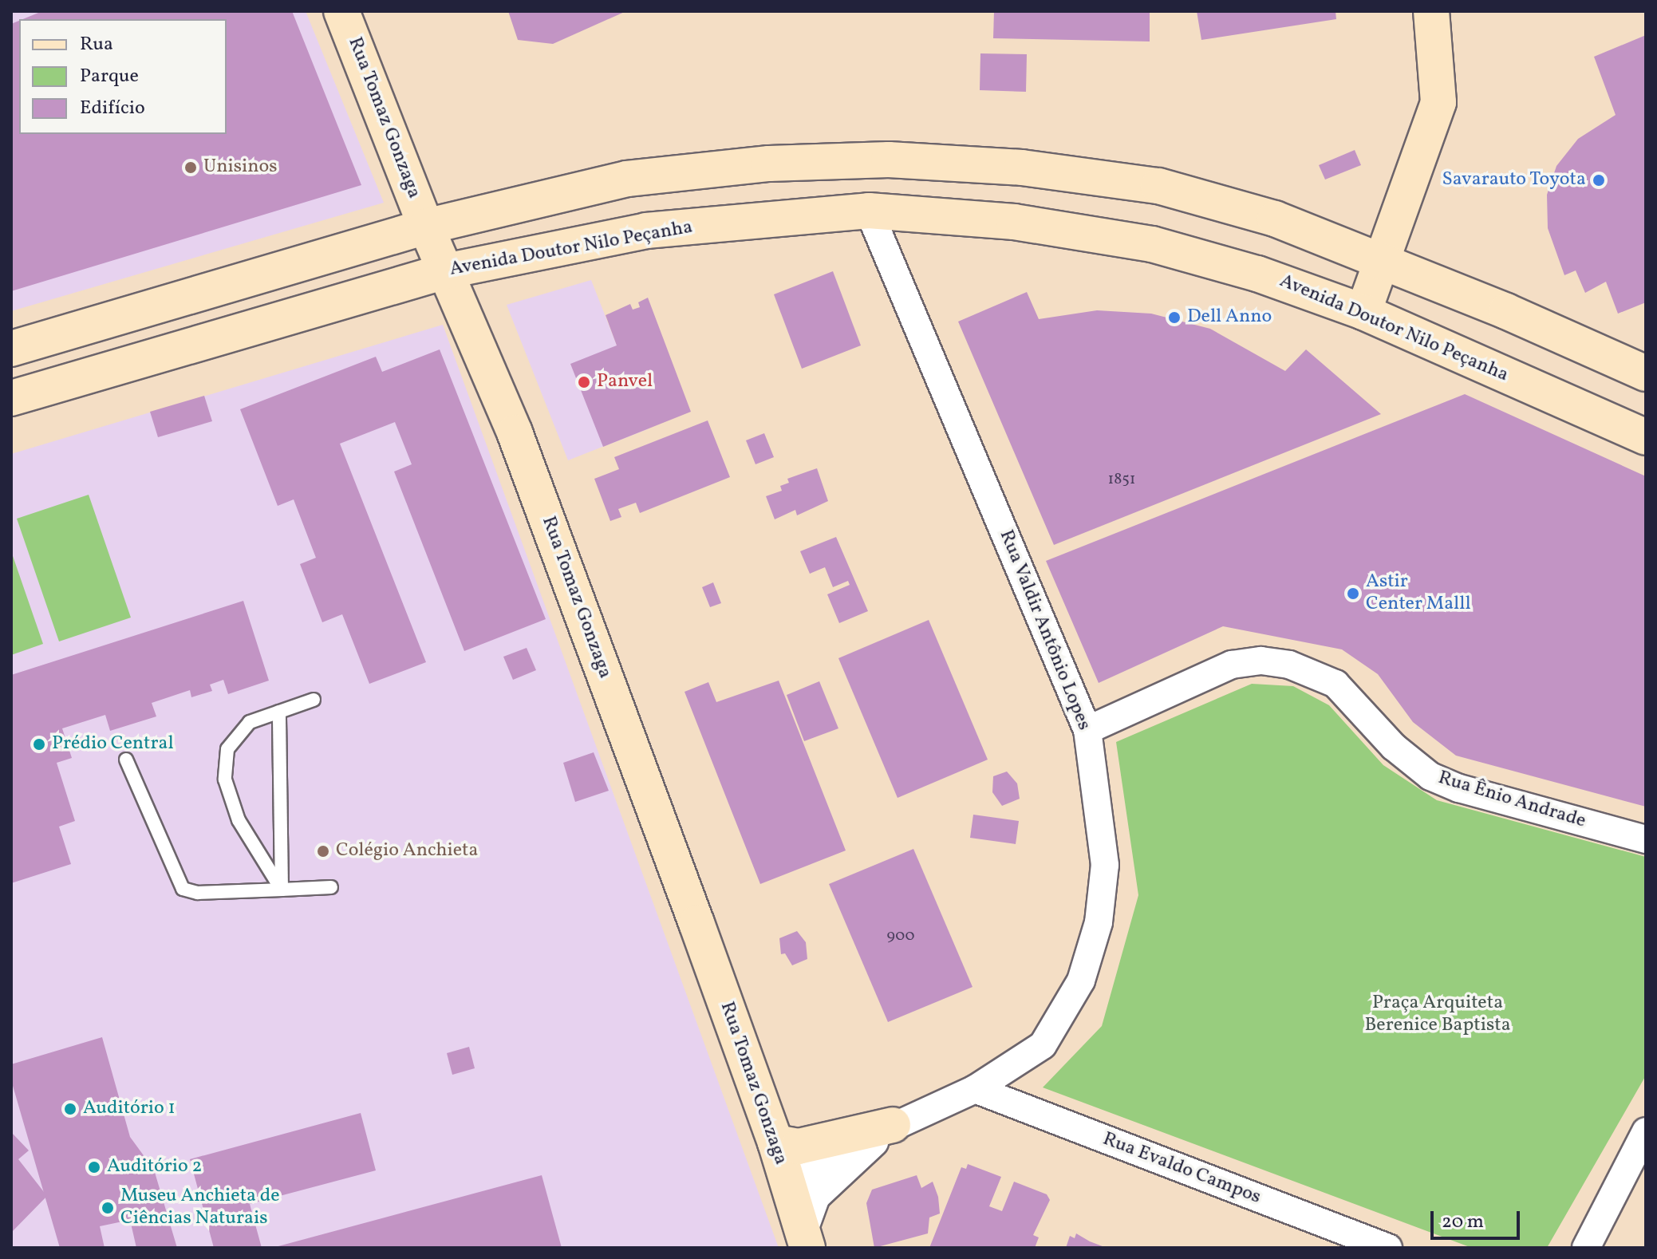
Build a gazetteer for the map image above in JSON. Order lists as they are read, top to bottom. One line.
{"streets":{"main road":["Rua Tomaz Gonzaga","Avenida Doutor Nilo Peçanha"],"street":["Rua Valdir Antônio Lopes","Rua Ênio Andrade","Rua Evaldo Campos"]},"crossings":[["Rua Tomaz Gonzaga","Avenida Doutor Nilo Peçanha"],["Rua Tomaz Gonzaga","Rua Valdir Antônio Lopes"],["Avenida Doutor Nilo Peçanha","Rua Valdir Antônio Lopes"],["Rua Valdir Antônio Lopes","Rua Ênio Andrade"],["Rua Valdir Antônio Lopes","Rua Evaldo Campos"]],"parks":["Praça Arquiteta Berenice Baptista"],"places":["Unisinos","Savarauto Toyota","Dell Anno","Panvel","Astir Center Malll","Prédio Central","Colégio Anchieta","Auditório 1","Auditório 2","Museu Anchieta de Ciências Naturais"],"house_numbers":["1851","900"],"legend":["Rua","Parque","Edifício"],"scale_bar":"20 m"}
